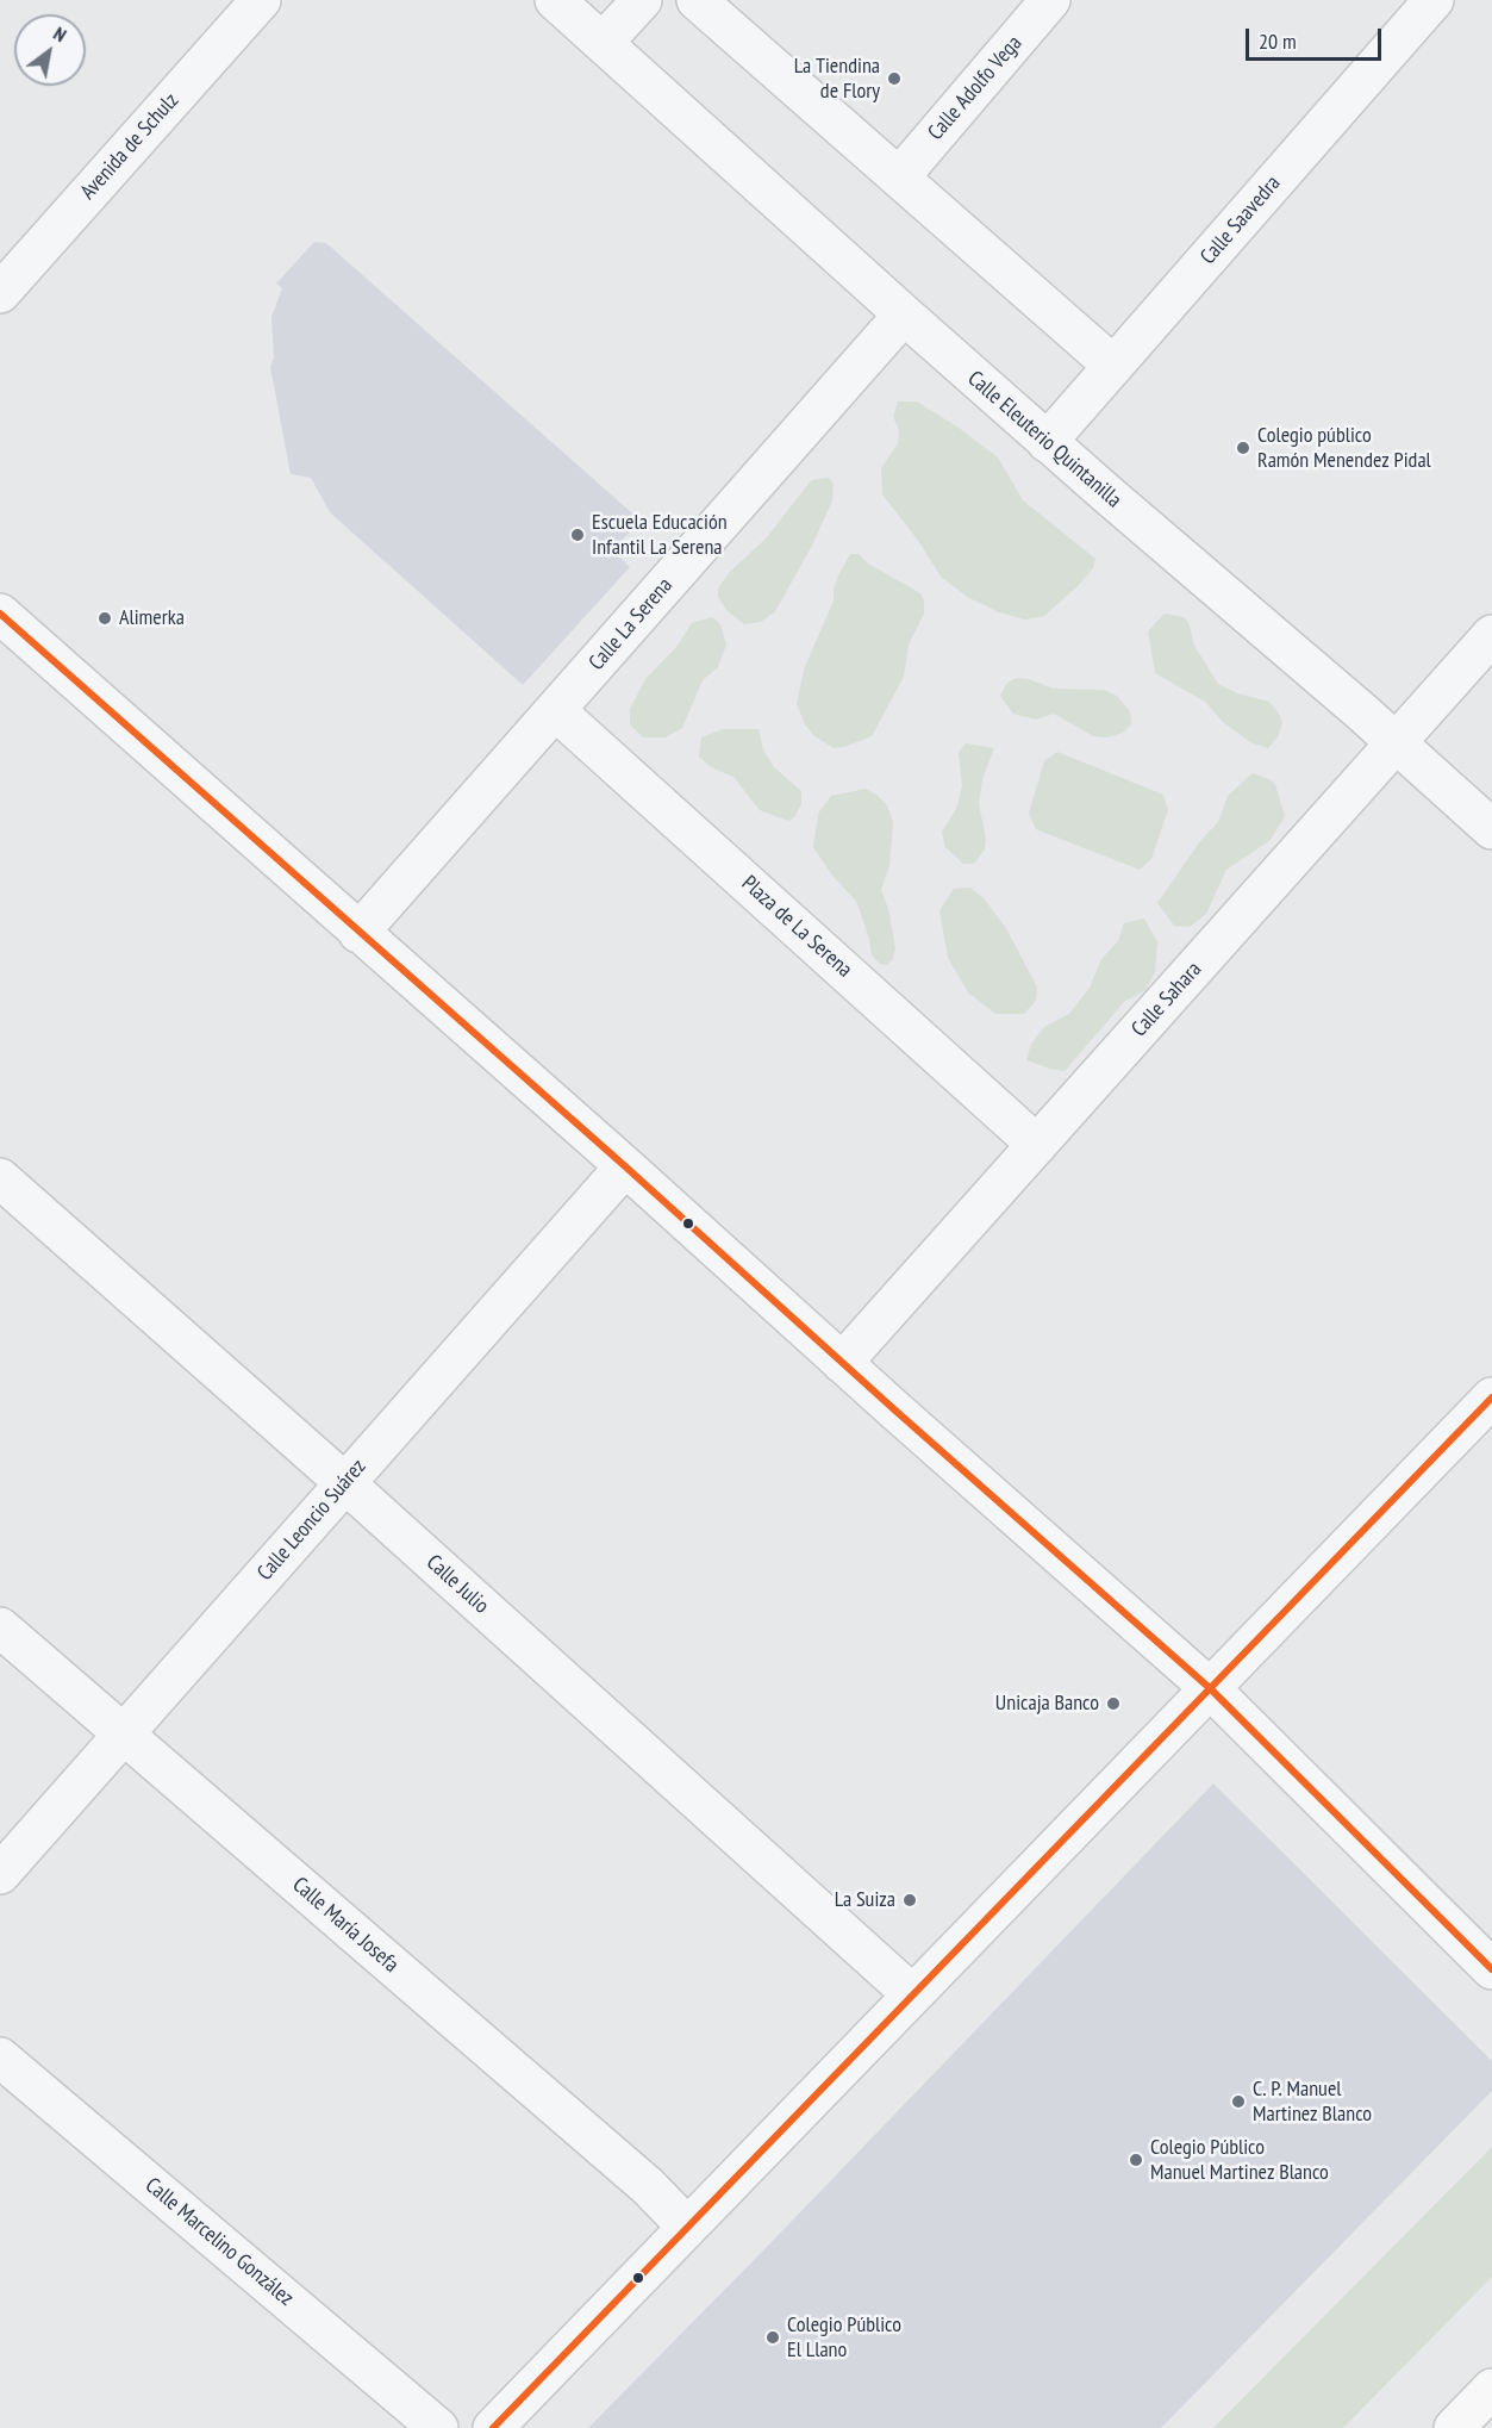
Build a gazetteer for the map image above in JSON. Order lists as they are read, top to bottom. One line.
{"streets":{"street":["Calle Adolfo Vega","Avenida de Schulz","Calle Saavedra","Calle Eleuterio Quintanilla","Calle La Serena","Plaza de La Serena","Calle Sahara","Calle Leoncio Suárez","Calle Julio","Calle María Josefa","Calle Marcelino González"]},"crossings":[["Calle Saavedra","Calle Eleuterio Quintanilla"],["Calle Eleuterio Quintanilla","Calle La Serena"],["Calle Eleuterio Quintanilla","Calle Sahara"],["Calle La Serena","Plaza de La Serena"],["Plaza de La Serena","Calle Sahara"],["Calle Leoncio Suárez","Calle Julio"],["Calle Leoncio Suárez","Calle María Josefa"]],"places":["La Tiendina de Flory","Colegio público Ramón Menendez Pidal","Escuela Educación Infantil La Serena","Alimerka","Unicaja Banco","La Suiza","C. P. Manuel Martinez Blanco","Colegio Público Manuel Martinez Blanco","Colegio Público El Llano"],"scale_bar":"20 m","north":"top right"}
